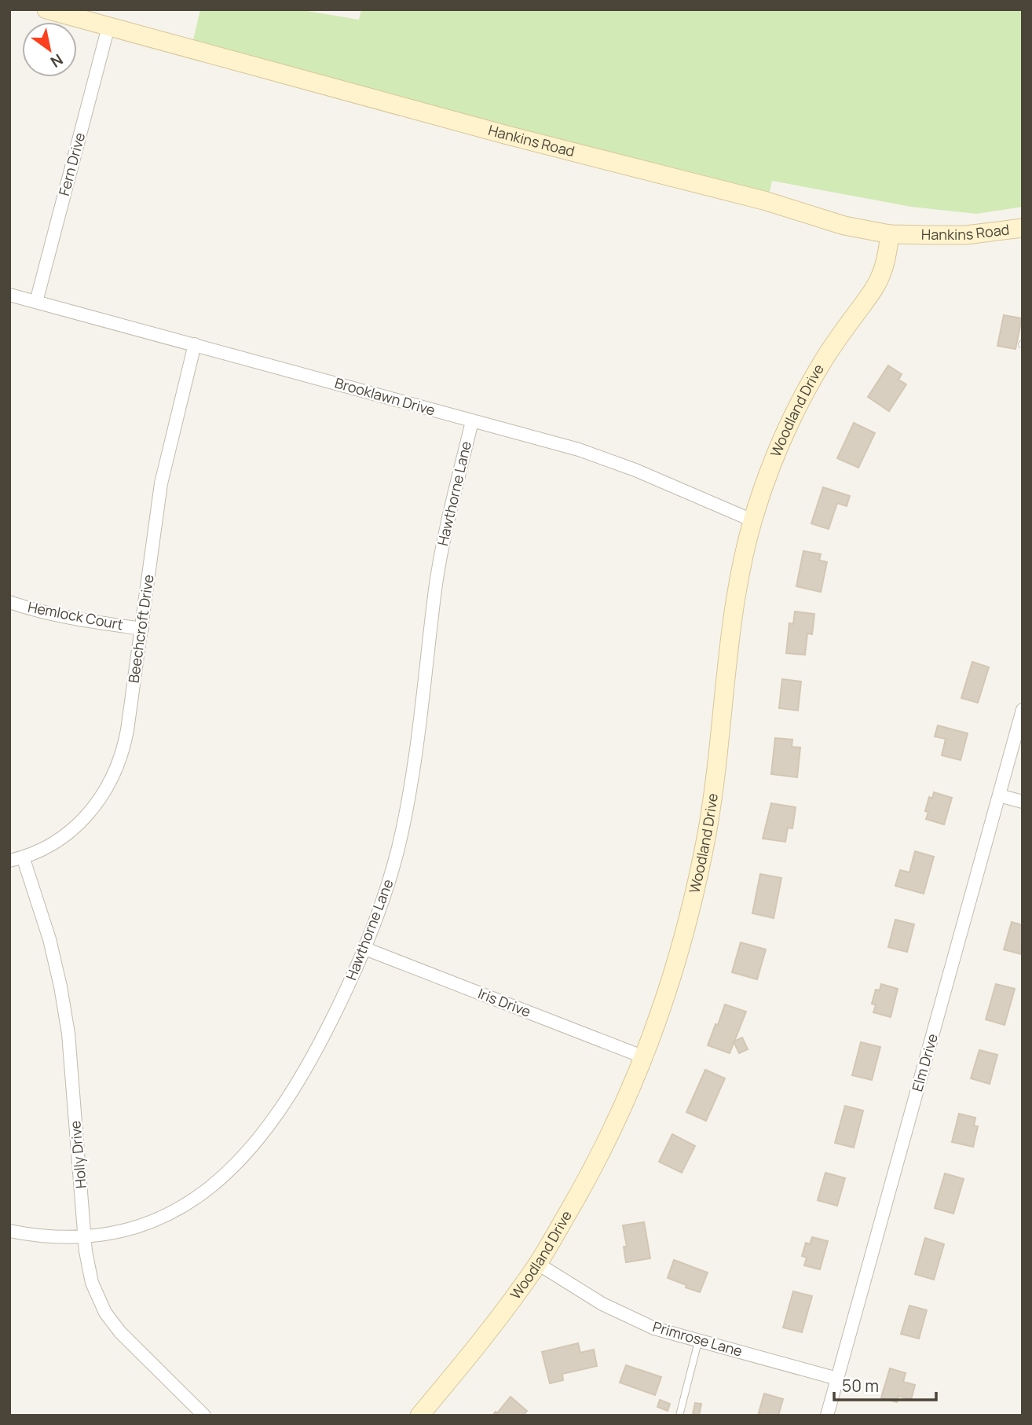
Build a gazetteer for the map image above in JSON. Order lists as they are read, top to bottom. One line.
{"streets":{"street":["Hankins Road","Fern Drive","Brooklawn Drive","Woodland Drive","Hawthorne Lane","Hemlock Court","Beechcroft Drive","Iris Drive","Elm Drive","Holly Drive","Primrose Lane"]},"crossings":[["Hankins Road","Fern Drive"],["Hankins Road","Woodland Drive"],["Fern Drive","Brooklawn Drive"],["Brooklawn Drive","Woodland Drive"],["Brooklawn Drive","Hawthorne Lane"],["Brooklawn Drive","Beechcroft Drive"],["Woodland Drive","Iris Drive"],["Woodland Drive","Primrose Lane"],["Hawthorne Lane","Iris Drive"],["Hawthorne Lane","Holly Drive"],["Hemlock Court","Beechcroft Drive"],["Beechcroft Drive","Holly Drive"],["Elm Drive","Primrose Lane"]],"scale_bar":"50 m","north":"bottom right"}
